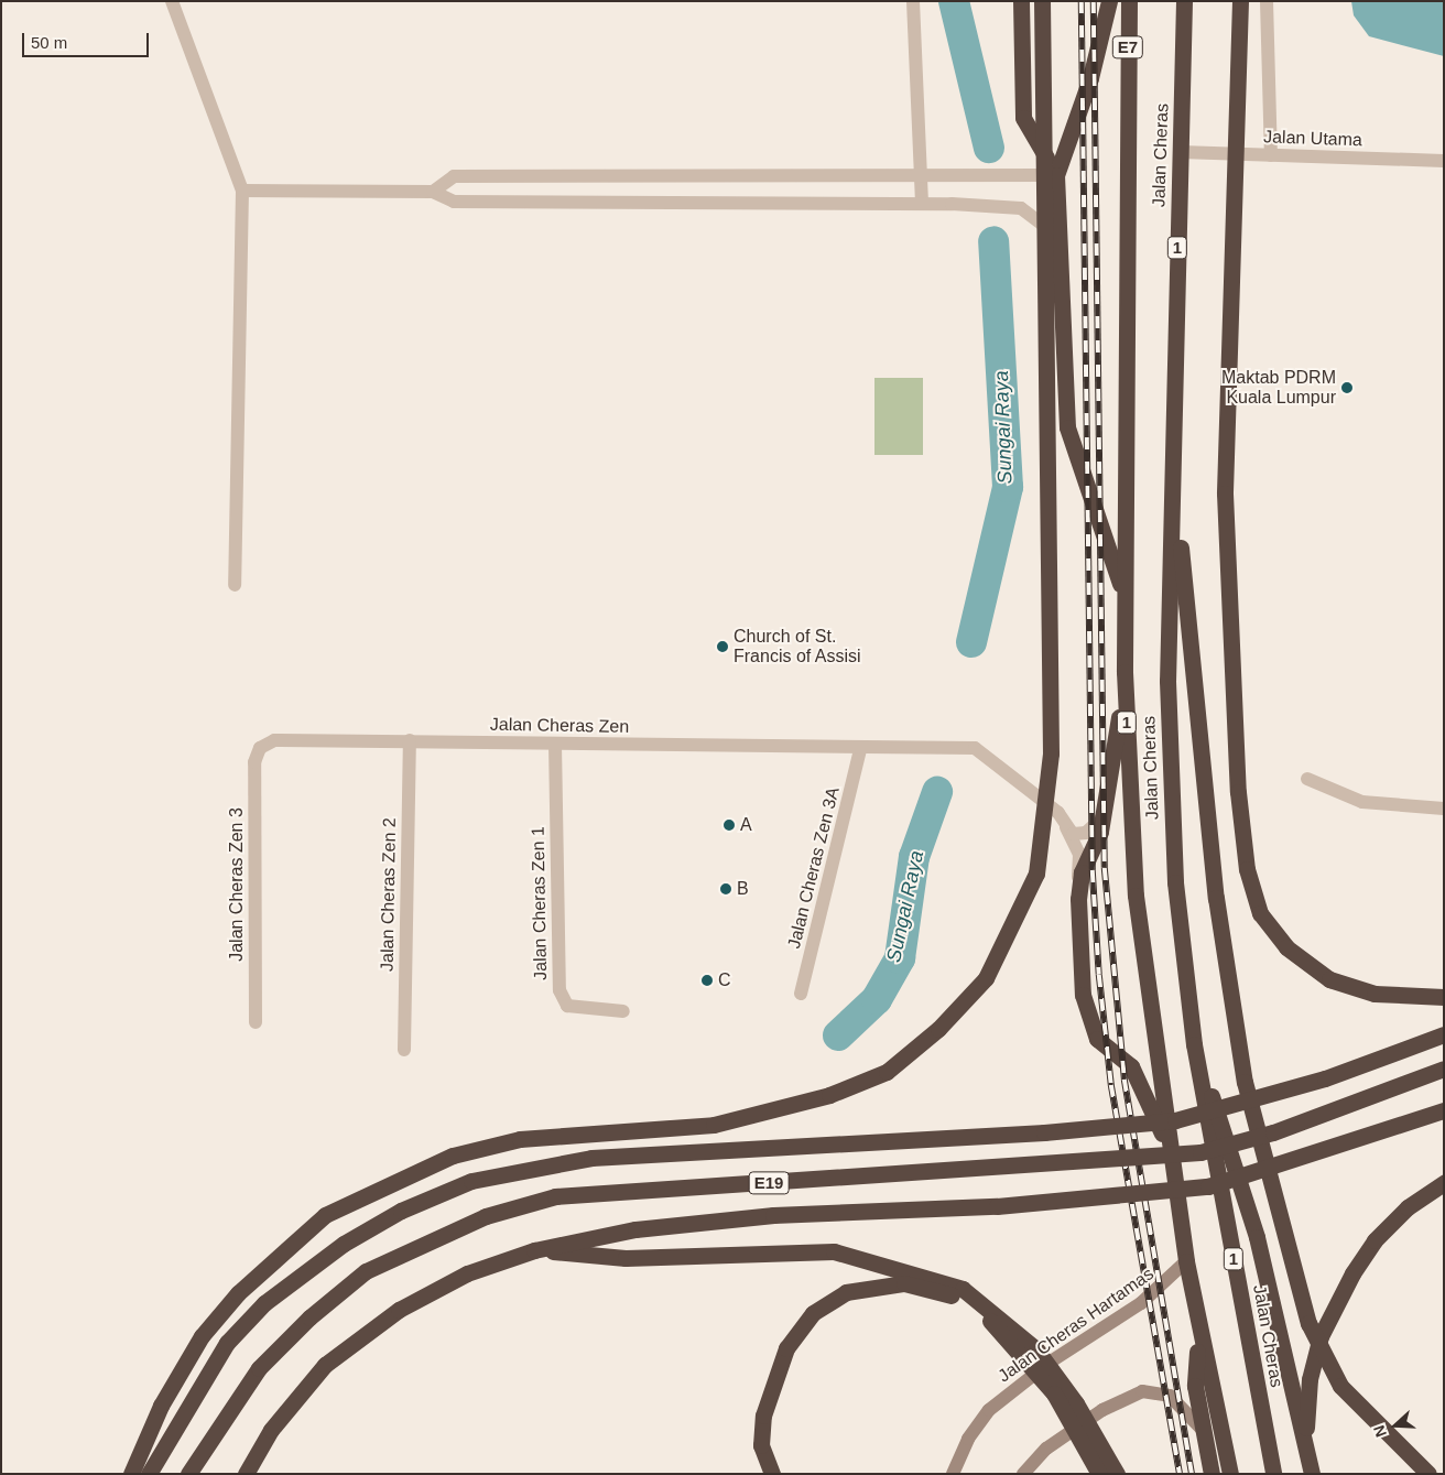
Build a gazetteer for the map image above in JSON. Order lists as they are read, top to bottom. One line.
{"streets":{"highway":["E7","Jalan Cheras","1","E19"],"street":["Jalan Utama","Jalan Cheras Zen","Jalan Cheras Zen 3A","Jalan Cheras Zen 3","Jalan Cheras Zen 2","Jalan Cheras Zen 1","Jalan Cheras Hartamas"]},"crossings":[["E7","Jalan Cheras"],["Jalan Utama","Jalan Cheras"],["Jalan Cheras","Jalan Cheras Hartamas"],["Jalan Cheras Zen","Jalan Cheras Zen 3A"],["Jalan Cheras Zen","Jalan Cheras Zen 3"],["Jalan Cheras Zen","Jalan Cheras Zen 2"],["Jalan Cheras Zen","Jalan Cheras Zen 1"]],"water":["Sungai Raya"],"places":["Maktab PDRM Kuala Lumpur","Church of St. Francis of Assisi","A","B","C"],"scale_bar":"50 m","north":"left"}
